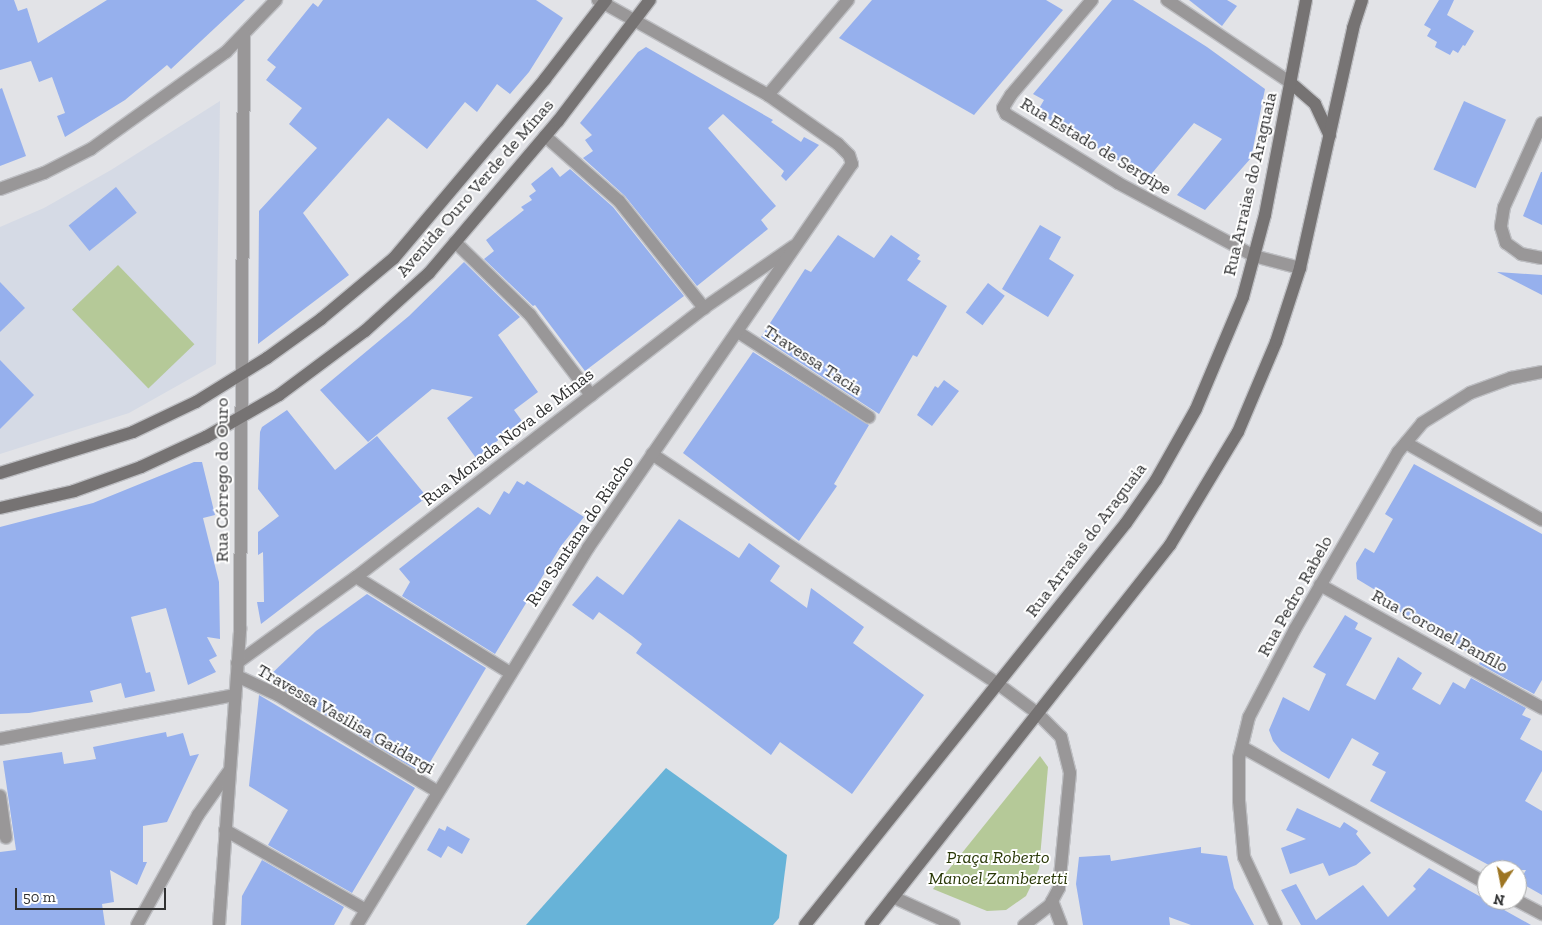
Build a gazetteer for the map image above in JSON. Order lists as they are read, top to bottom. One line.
{"streets":{"main road":["Rua Arraias do Araguaia","Avenida Ouro Verde de Minas"],"street":["Rua Estado de Sergipe","Travessa Tacia","Rua Morada Nova de Minas","Rua Córrego do Ouro","Rua Santana do Riacho","Rua Pedro Rabelo","Rua Coronel Panfilo","Travessa Vasilisa Gaidargi"]},"crossings":[["Rua Estado de Sergipe","Rua Arraias do Araguaia"],["Avenida Ouro Verde de Minas","Rua Córrego do Ouro"],["Travessa Tacia","Rua Santana do Riacho"],["Rua Morada Nova de Minas","Rua Córrego do Ouro"],["Rua Morada Nova de Minas","Rua Santana do Riacho"],["Rua Córrego do Ouro","Travessa Vasilisa Gaidargi"],["Rua Santana do Riacho","Travessa Vasilisa Gaidargi"],["Rua Pedro Rabelo","Rua Coronel Panfilo"]],"parks":["Praça Roberto Manoel Zamberetti"],"scale_bar":"50 m","north":"bottom"}
